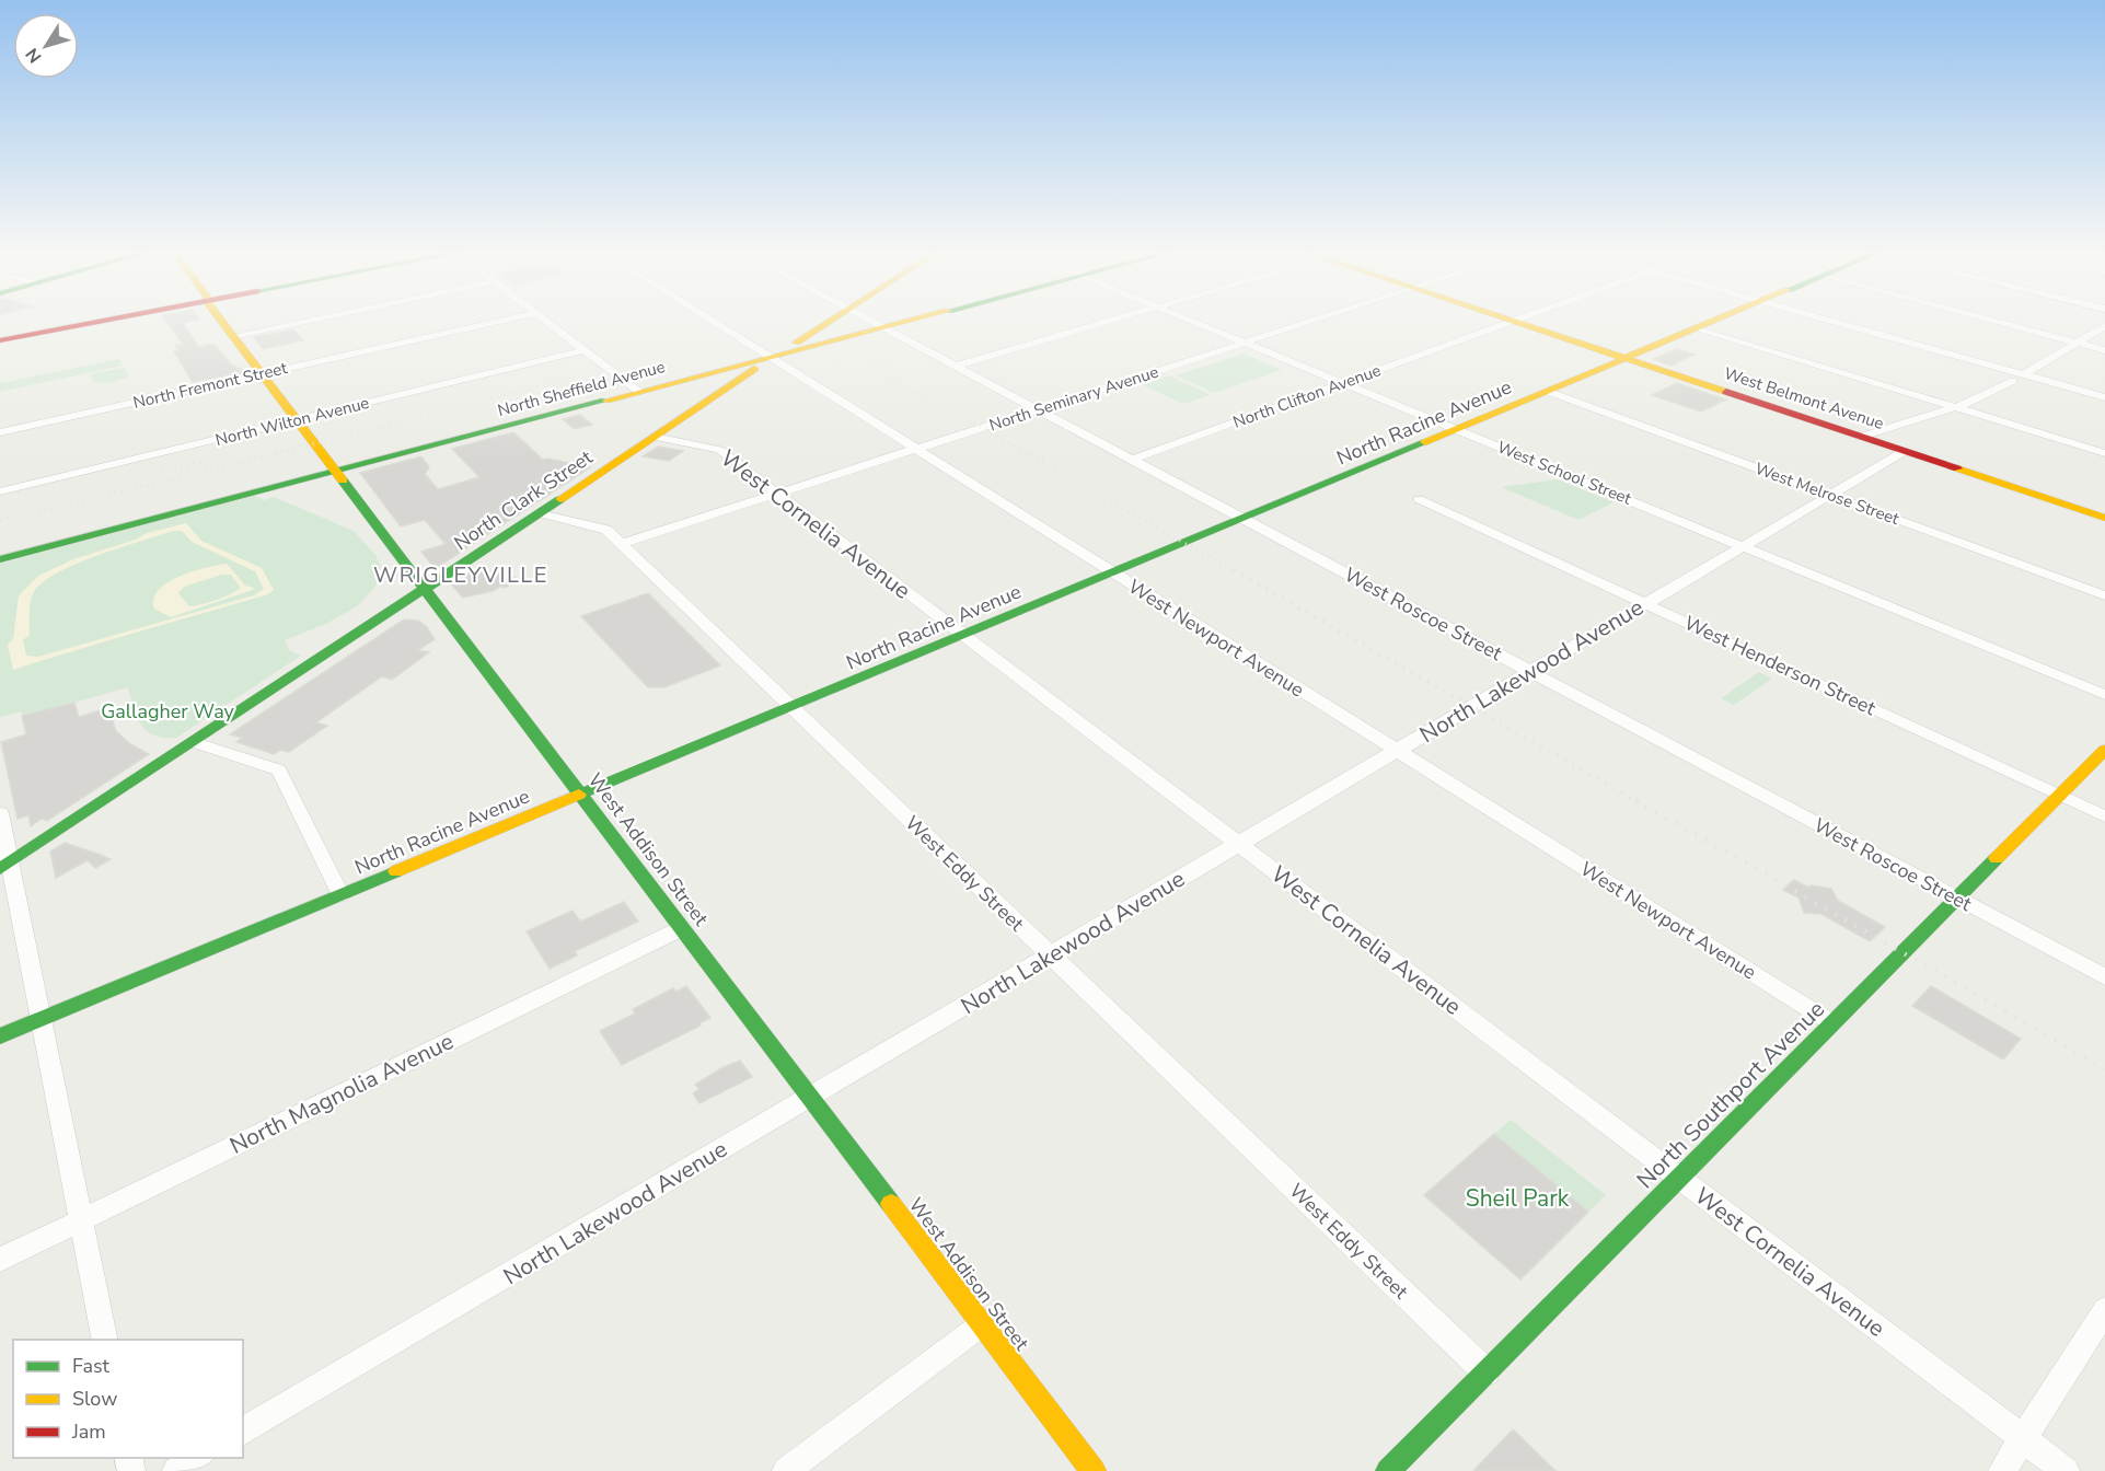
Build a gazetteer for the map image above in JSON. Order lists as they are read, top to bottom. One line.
{"streets":{"street":["North Fremont Street","North Sheffield Avenue","North Clifton Avenue","North Seminary Avenue","West Belmont Avenue","North Wilton Avenue","North Racine Avenue","West School Street","West Melrose Street","North Clark Street","West Cornelia Avenue","West Roscoe Street","West Newport Avenue","West Henderson Street","North Lakewood Avenue","West Addison Street","West Eddy Street","North Magnolia Avenue","North Southport Avenue"]},"crossings":[["North Fremont Street","West Addison Street"],["North Sheffield Avenue","North Clark Street"],["North Sheffield Avenue","West Roscoe Street"],["North Sheffield Avenue","West Newport Avenue"],["North Sheffield Avenue","West Addison Street"],["North Clifton Avenue","West Belmont Avenue"],["North Clifton Avenue","West School Street"],["North Clifton Avenue","West Roscoe Street"],["North Seminary Avenue","West School Street"],["North Seminary Avenue","West Cornelia Avenue"],["North Seminary Avenue","West Roscoe Street"],["North Seminary Avenue","West Newport Avenue"],["North Seminary Avenue","West Eddy Street"],["West Belmont Avenue","North Racine Avenue"],["West Belmont Avenue","North Lakewood Avenue"],["North Wilton Avenue","West Addison Street"],["North Racine Avenue","West School Street"],["North Racine Avenue","West Melrose Street"],["North Racine Avenue","West Cornelia Avenue"],["North Racine Avenue","West Roscoe Street"],["North Racine Avenue","West Newport Avenue"],["North Racine Avenue","West Addison Street"],["North Racine Avenue","West Eddy Street"],["West School Street","North Lakewood Avenue"],["West Melrose Street","North Lakewood Avenue"],["North Clark Street","West Cornelia Avenue"],["North Clark Street","West Newport Avenue"],["North Clark Street","West Addison Street"],["North Clark Street","West Eddy Street"],["West Cornelia Avenue","North Lakewood Avenue"],["West Cornelia Avenue","North Southport Avenue"],["West Roscoe Street","North Lakewood Avenue"],["West Roscoe Street","North Southport Avenue"],["West Newport Avenue","North Lakewood Avenue"],["West Newport Avenue","North Southport Avenue"],["West Henderson Street","North Lakewood Avenue"],["West Henderson Street","North Southport Avenue"],["North Lakewood Avenue","West Addison Street"],["North Lakewood Avenue","West Eddy Street"],["West Addison Street","North Magnolia Avenue"],["West Eddy Street","North Southport Avenue"]],"districts":["WRIGLEYVILLE"],"parks":["Gallagher Way","Sheil Park"],"legend":["Fast","Slow","Jam"],"north":"bottom left"}
